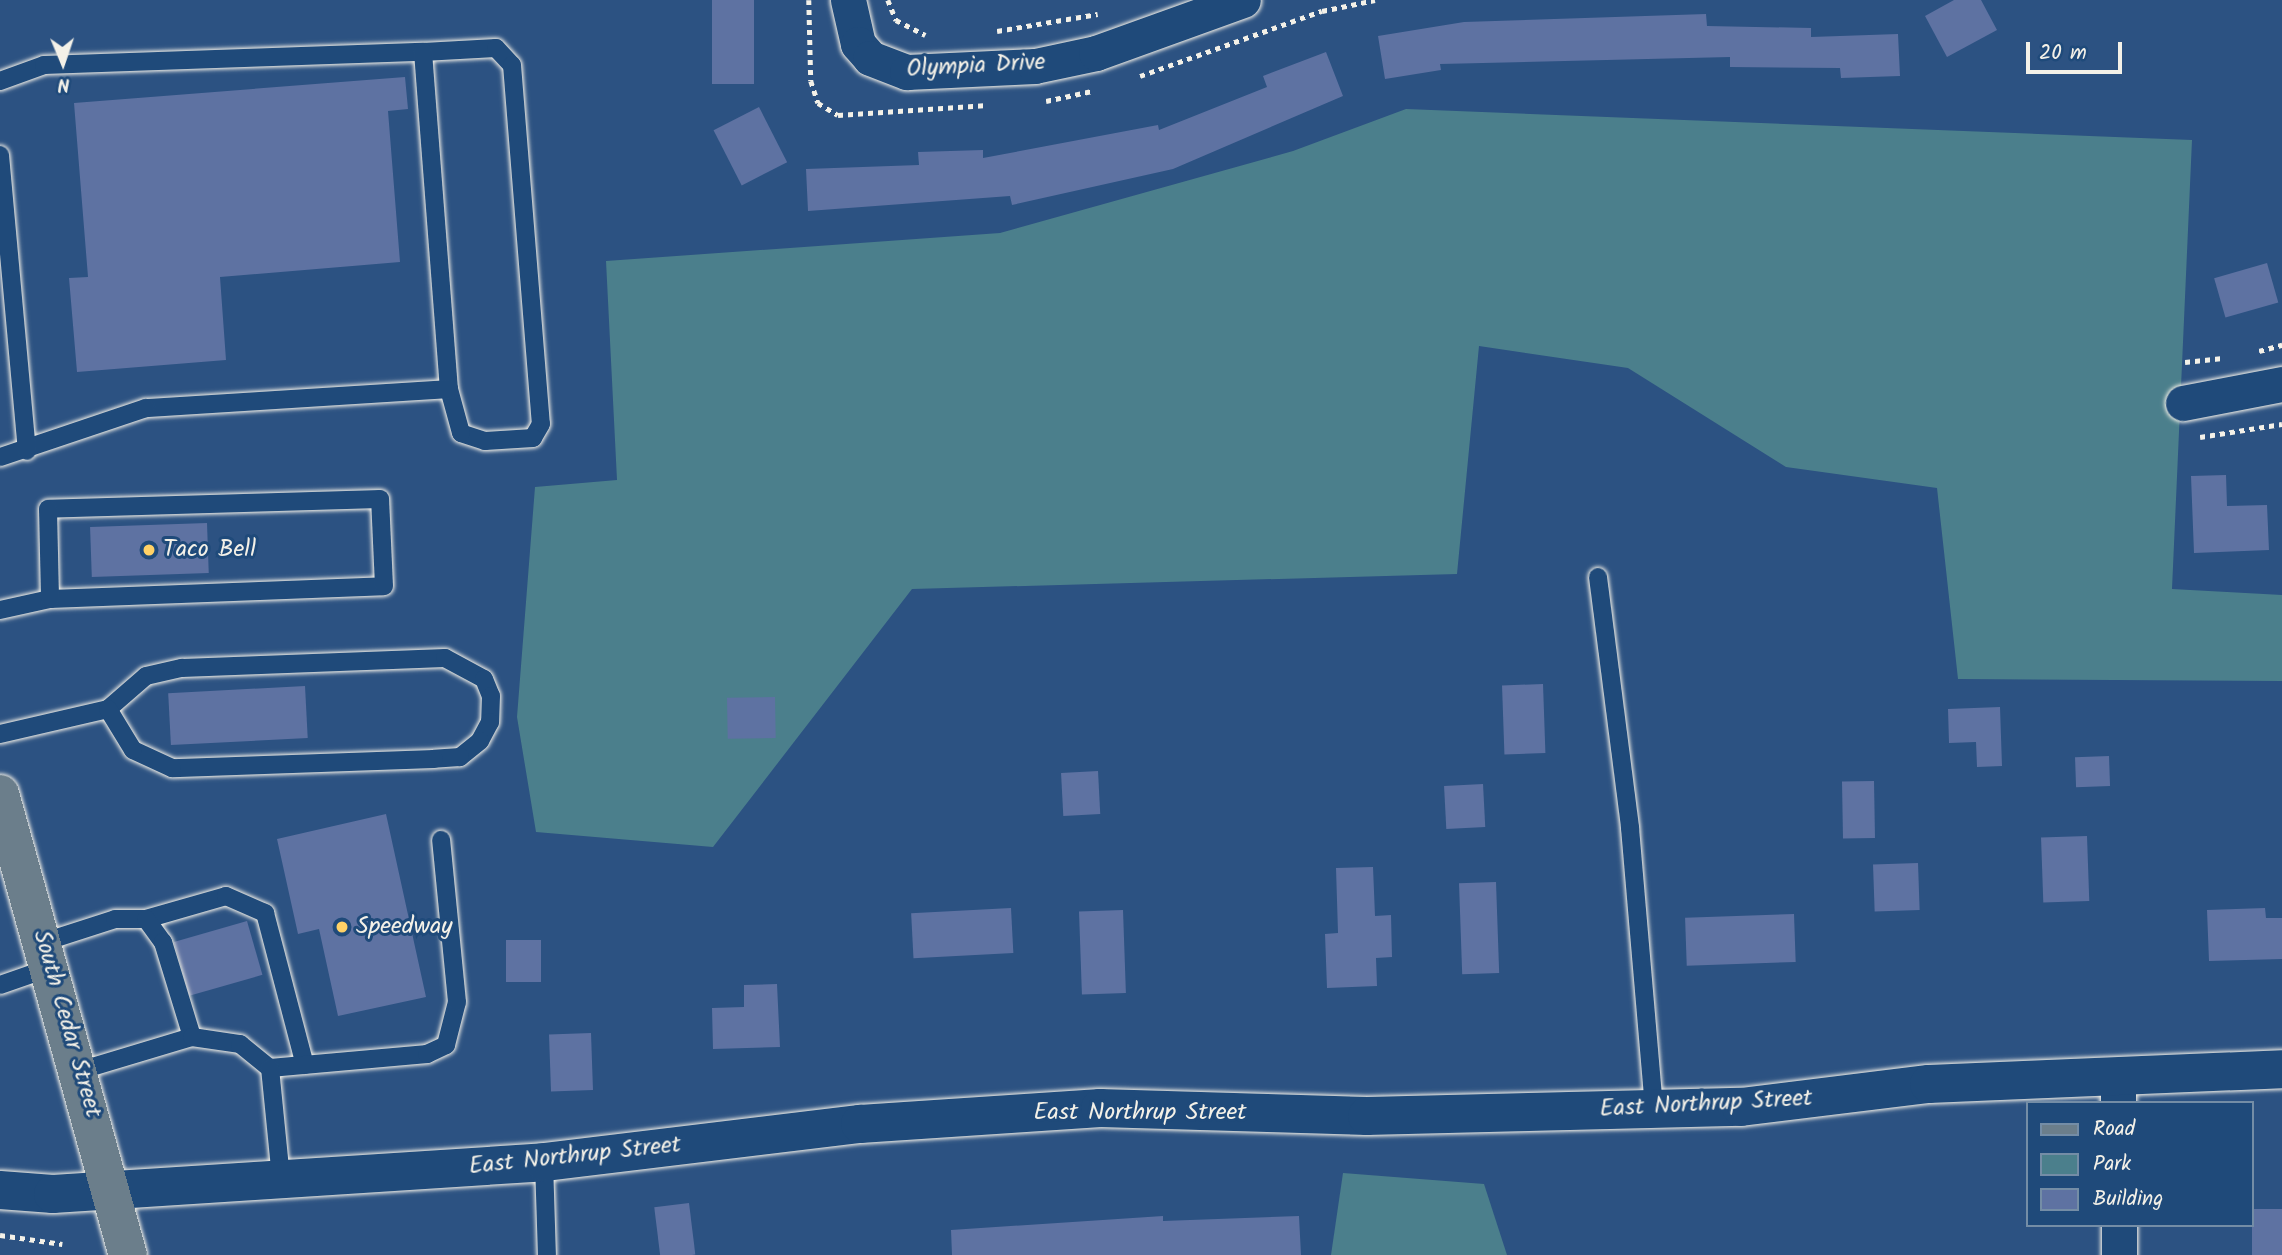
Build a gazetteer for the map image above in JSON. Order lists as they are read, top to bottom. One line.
{"streets":{"main road":["South Cedar Street"],"street":["Olympia Drive","East Northrup Street"]},"crossings":[["South Cedar Street","East Northrup Street"]],"places":["Taco Bell","Speedway"],"legend":["Road","Park","Building"],"scale_bar":"20 m","north":"bottom"}
